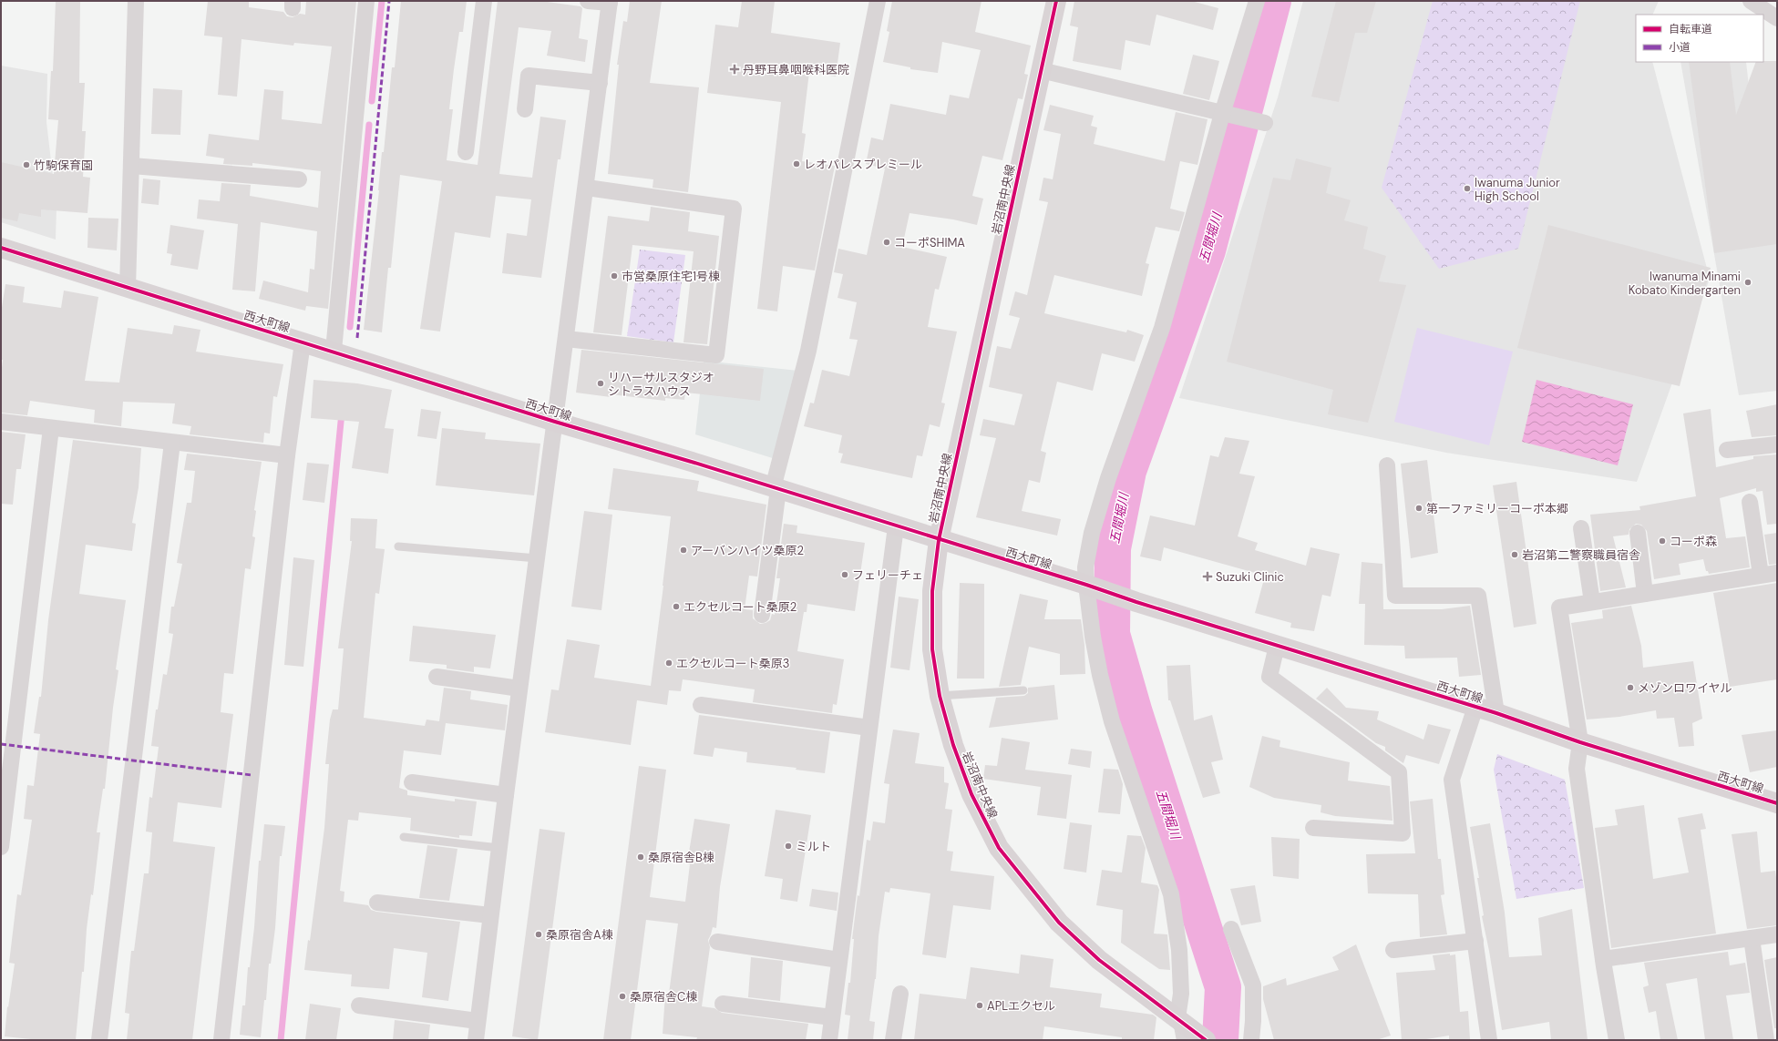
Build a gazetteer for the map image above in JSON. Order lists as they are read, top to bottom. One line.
{"streets":{"street":["岩沼南中央線","西大町線"]},"crossings":[["岩沼南中央線","西大町線"]],"water":["五間堀川"],"places":{"health":["丹野耳鼻咽喉科医院","Suzuki Clinic"],"other":["レオパレスプレミール","竹駒保育園","Iwanuma Junior High School","コーポSHIMA","市営桑原住宅1号棟","Iwanuma Minami Kobato Kindergarten","リハーサルスタジオ シトラスハウス","第一ファミリーコーポ本郷","コーポ森","アーバンハイツ桑原2","岩沼第二警察職員宿舎","フェリーチェ","エクセルコート桑原2","エクセルコート桑原3","メゾンロワイヤル","ミルト","桑原宿舎B棟","桑原宿舎A棟","桑原宿舎C棟","APLエクセル"]},"legend":["自転車道","小道"]}
